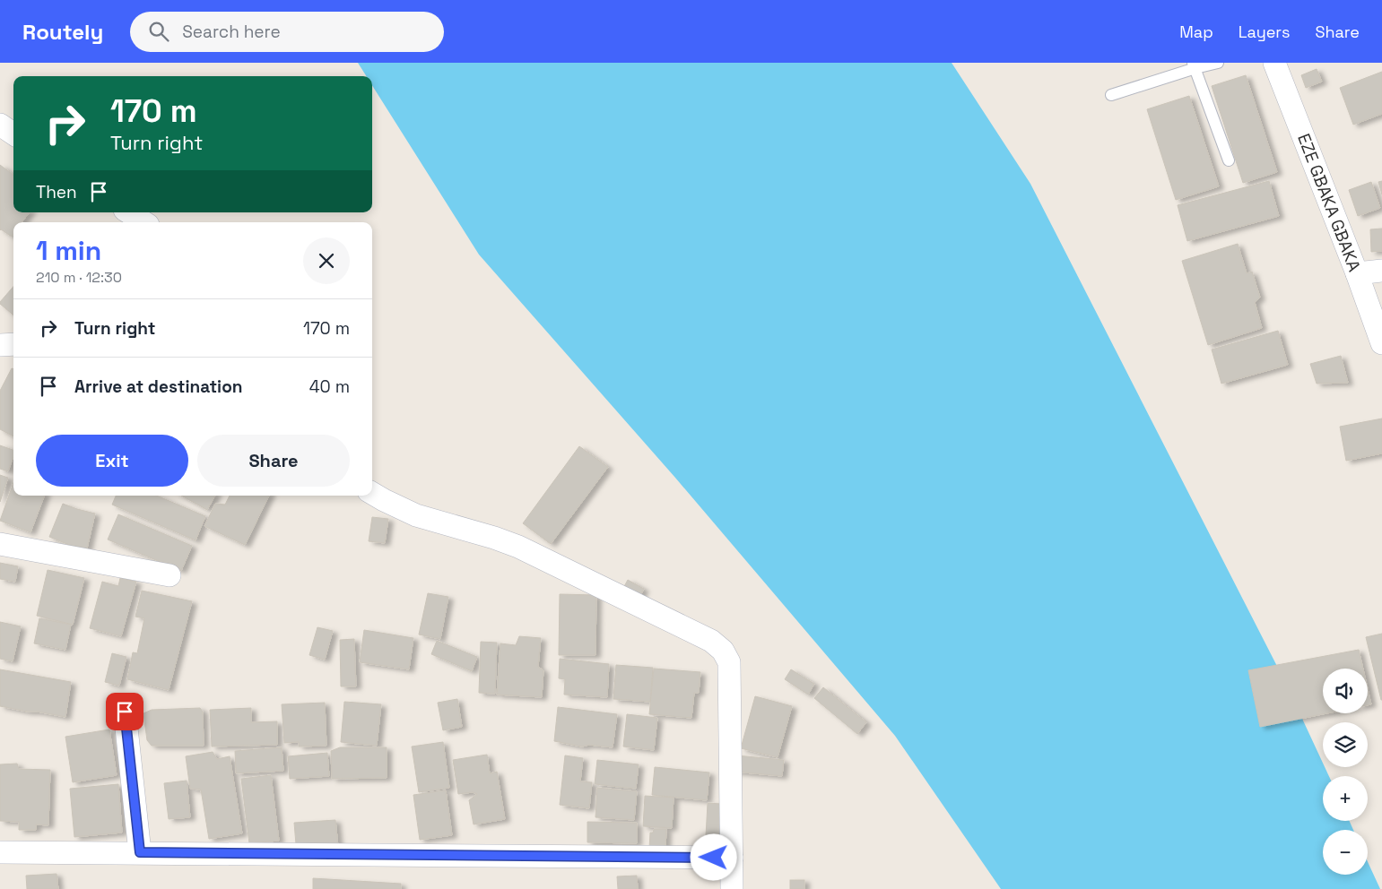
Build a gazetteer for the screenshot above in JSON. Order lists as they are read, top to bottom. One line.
{"streets":{"street":["EZE GBAKA GBAKA"]},"page":{"header":"Routely","search":"Search here","nav":["Map","Layers","Share"],"turn":["170 m","Turn right"],"then":"Then","heading":["1 min","210 m · 12:30"],"list":[{"name":"Turn right","value":"170 m"},{"name":"Arrive at destination","value":"40 m"}],"buttons":["Exit","Share"],"map_buttons":["+","−"]}}
